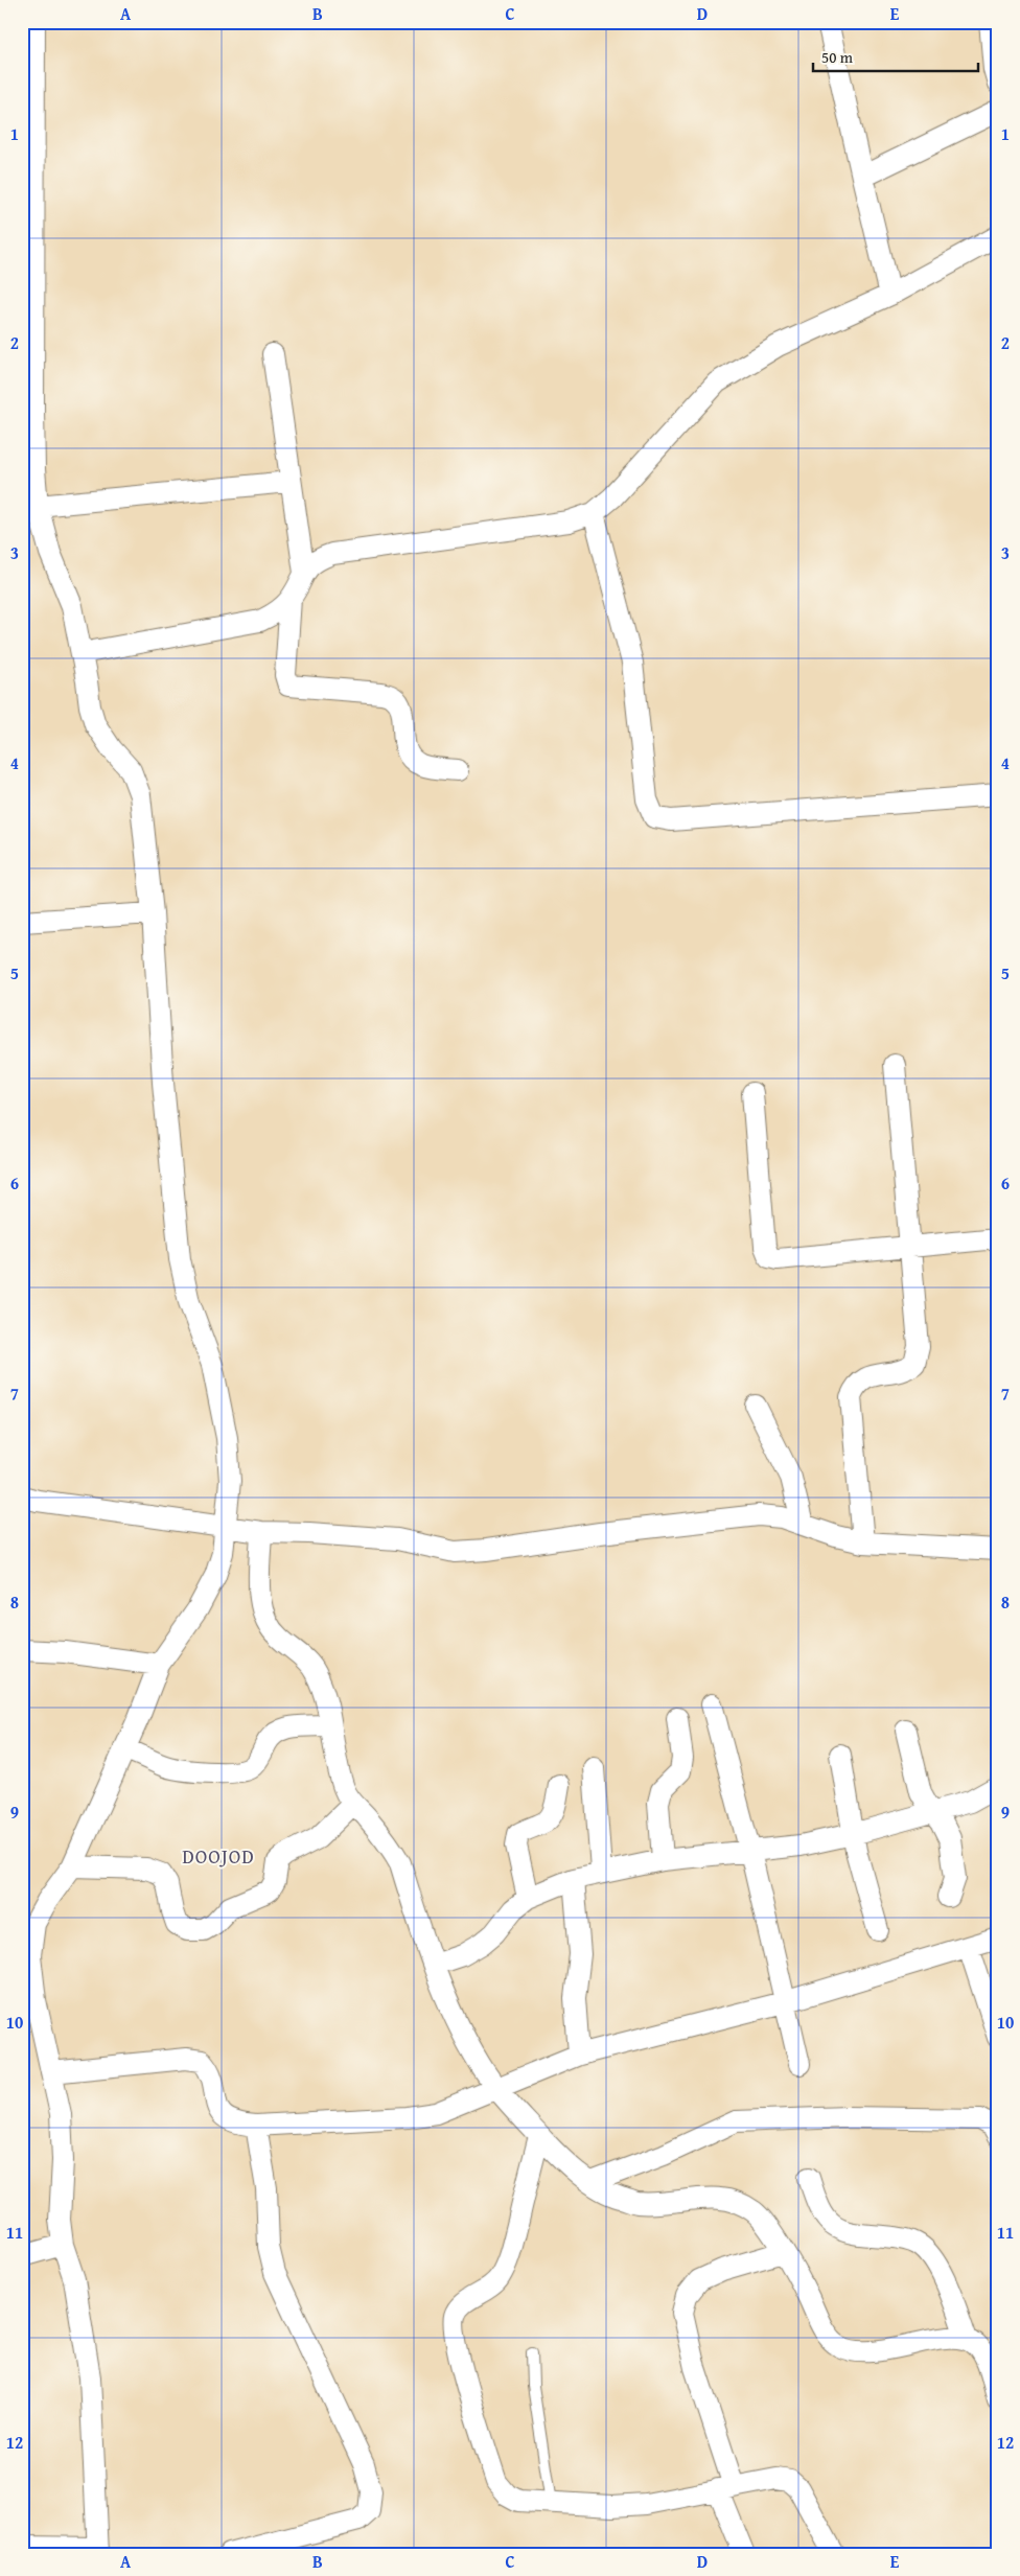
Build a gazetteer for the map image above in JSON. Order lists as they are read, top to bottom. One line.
{"districts":["DOOJOD"],"scale_bar":"50 m","grid":{"columns":["A","B","C","D","E"],"rows":["1","2","3","4","5","6","7","8","9","10","11","12"]}}
